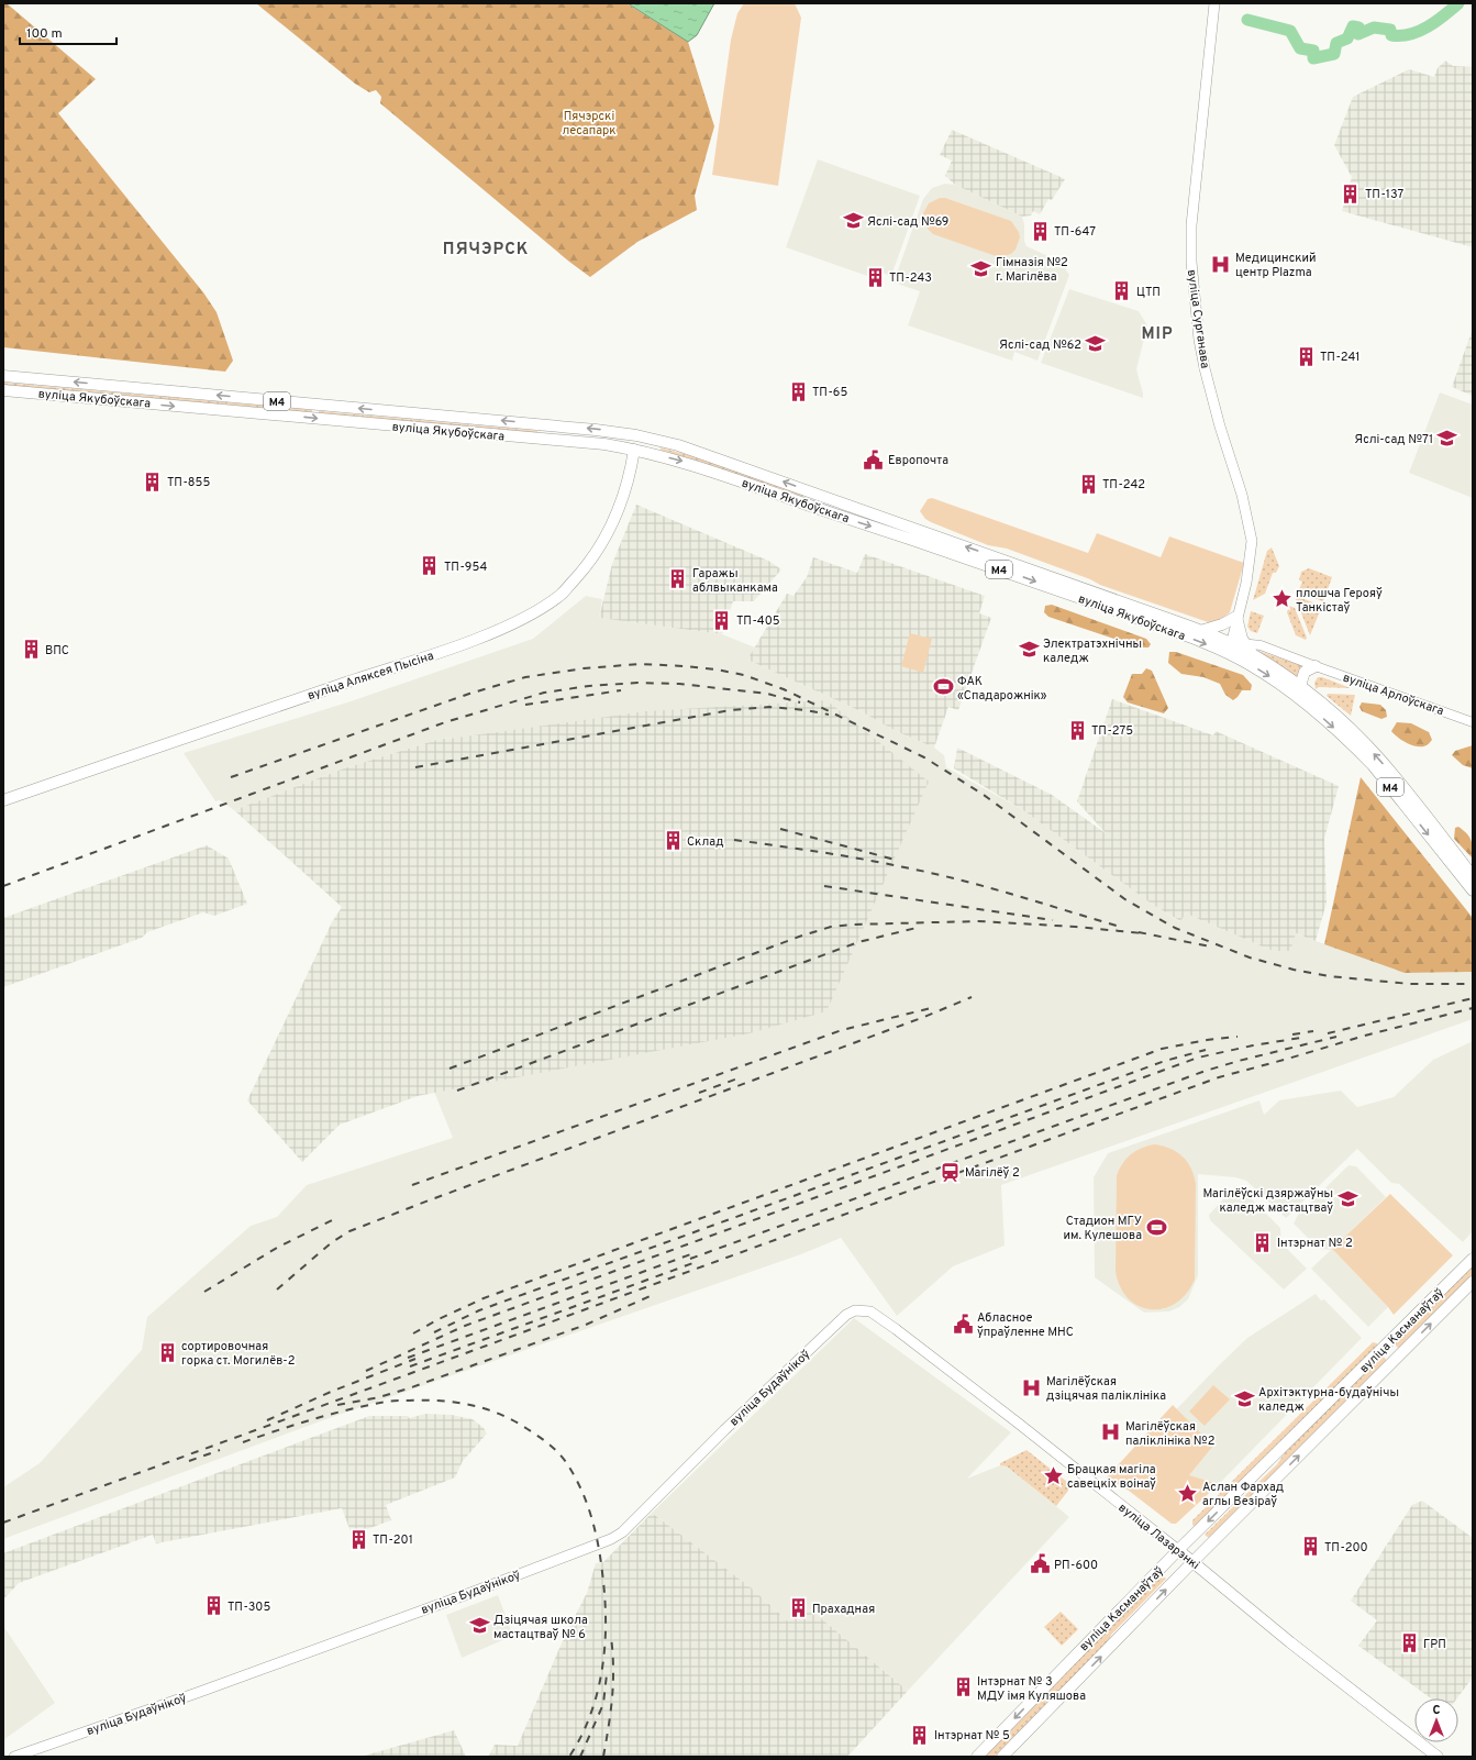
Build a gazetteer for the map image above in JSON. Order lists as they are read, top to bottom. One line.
{"streets":{"main road":["вуліца Сурганава","вуліца Якубоўскага","М4","вуліца Аляксея Пысіна","вуліца Касманаўтаў","вуліца Будаўнікоў","вуліца Лазарэнкі"],"street":["вуліца Арлоўскага"]},"crossings":[["вуліца Сурганава","вуліца Якубоўскага"],["вуліца Сурганава","вуліца Арлоўскага"],["вуліца Якубоўскага","вуліца Аляксея Пысіна"],["вуліца Якубоўскага","вуліца Арлоўскага"],["вуліца Касманаўтаў","вуліца Лазарэнкі"],["вуліца Будаўнікоў","вуліца Лазарэнкі"]],"districts":["ПЯЧЭРСК","МІР"],"parks":["Пячэрскі лесапарк"],"places":{"building":["ТП-137","ТП-647","ТП-243","ЦТП","ТП-241","ТП-65","ТП-855","ТП-242","ТП-954","Гаражы аблвыканкама","ТП-405","ВПС","ТП-275","Склад","Інтэрнат № 2","сортировочная горка ст. Могилёв-2","ТП-201","ТП-200","ТП-305","Прахадная","ГРП","Інтэрнат № 3 МДУ імя Куляшова","Інтэрнат № 5"],"school or university":["Яслі-сад №69","Гімназія №2 г. Магілёва","Яслі-сад №62","Яслі-сад №71","Электратэхнічны каледж","Магілёўскі дзяржаўны каледж мастацтваў","Архітэктурна-будаўнічы каледж","Дзіцячая школа мастацтваў № 6"],"hospital":["Медицинский центр Plazma","Магілёўская дзіцячая паліклініка","Магілёўская паліклініка №2"],"public building":["Европочта","Абласное ўпраўленне МНС","РП-600"],"place":["плошча Герояў Танкістаў","Брацкая магіла савецкіх воінаў","Аслан Фархад аглы Везіраў"],"sports":["ФАК «Спадарожнік»","Стадион МГУ им. Кулешова"],"station":["Магілёў 2"]},"scale_bar":"100 m","north":"top"}
